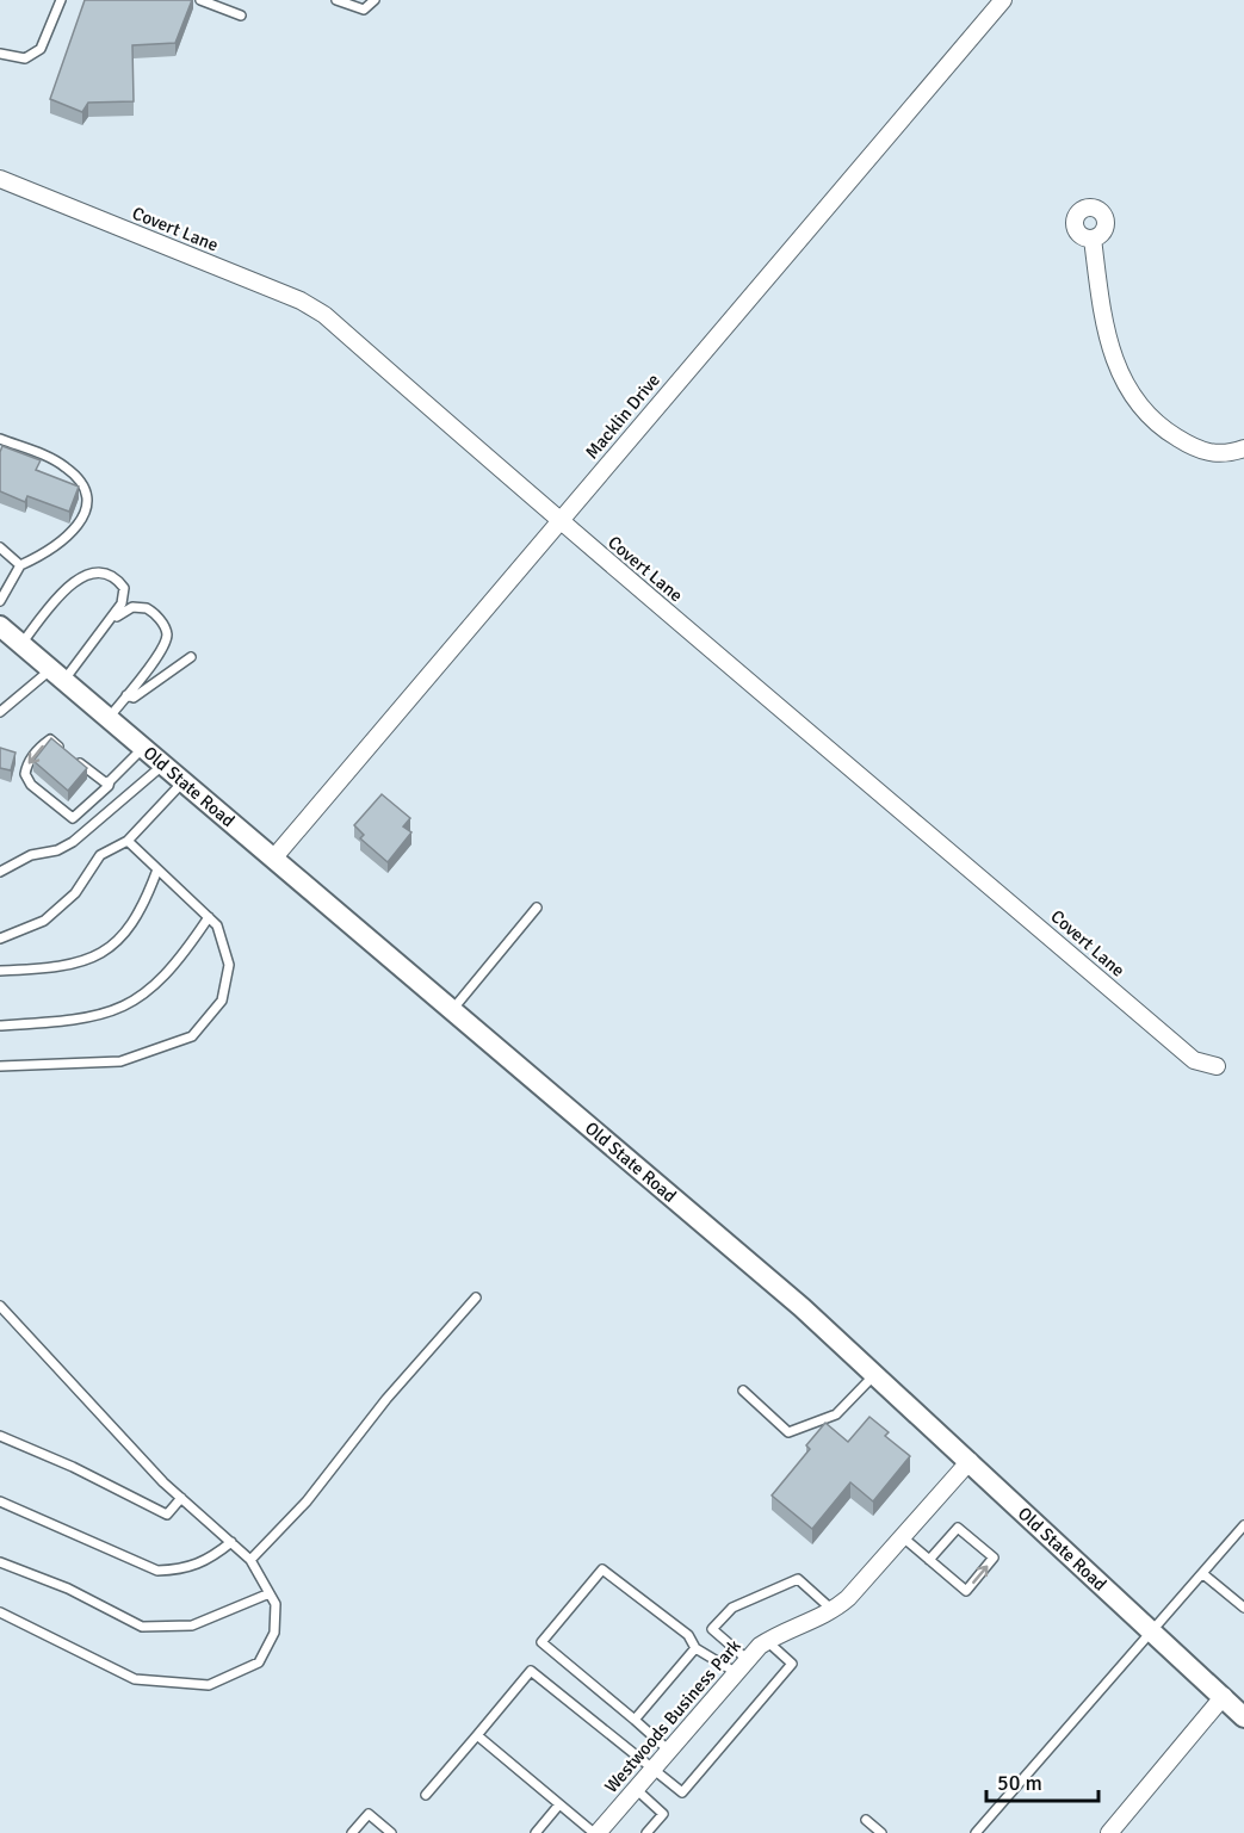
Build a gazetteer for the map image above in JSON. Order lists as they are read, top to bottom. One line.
{"streets":{"street":["Covert Lane","Macklin Drive","Old State Road","Westwoods Business Park"]},"crossings":[["Covert Lane","Macklin Drive"],["Macklin Drive","Old State Road"],["Old State Road","Westwoods Business Park"]],"scale_bar":"50 m"}
